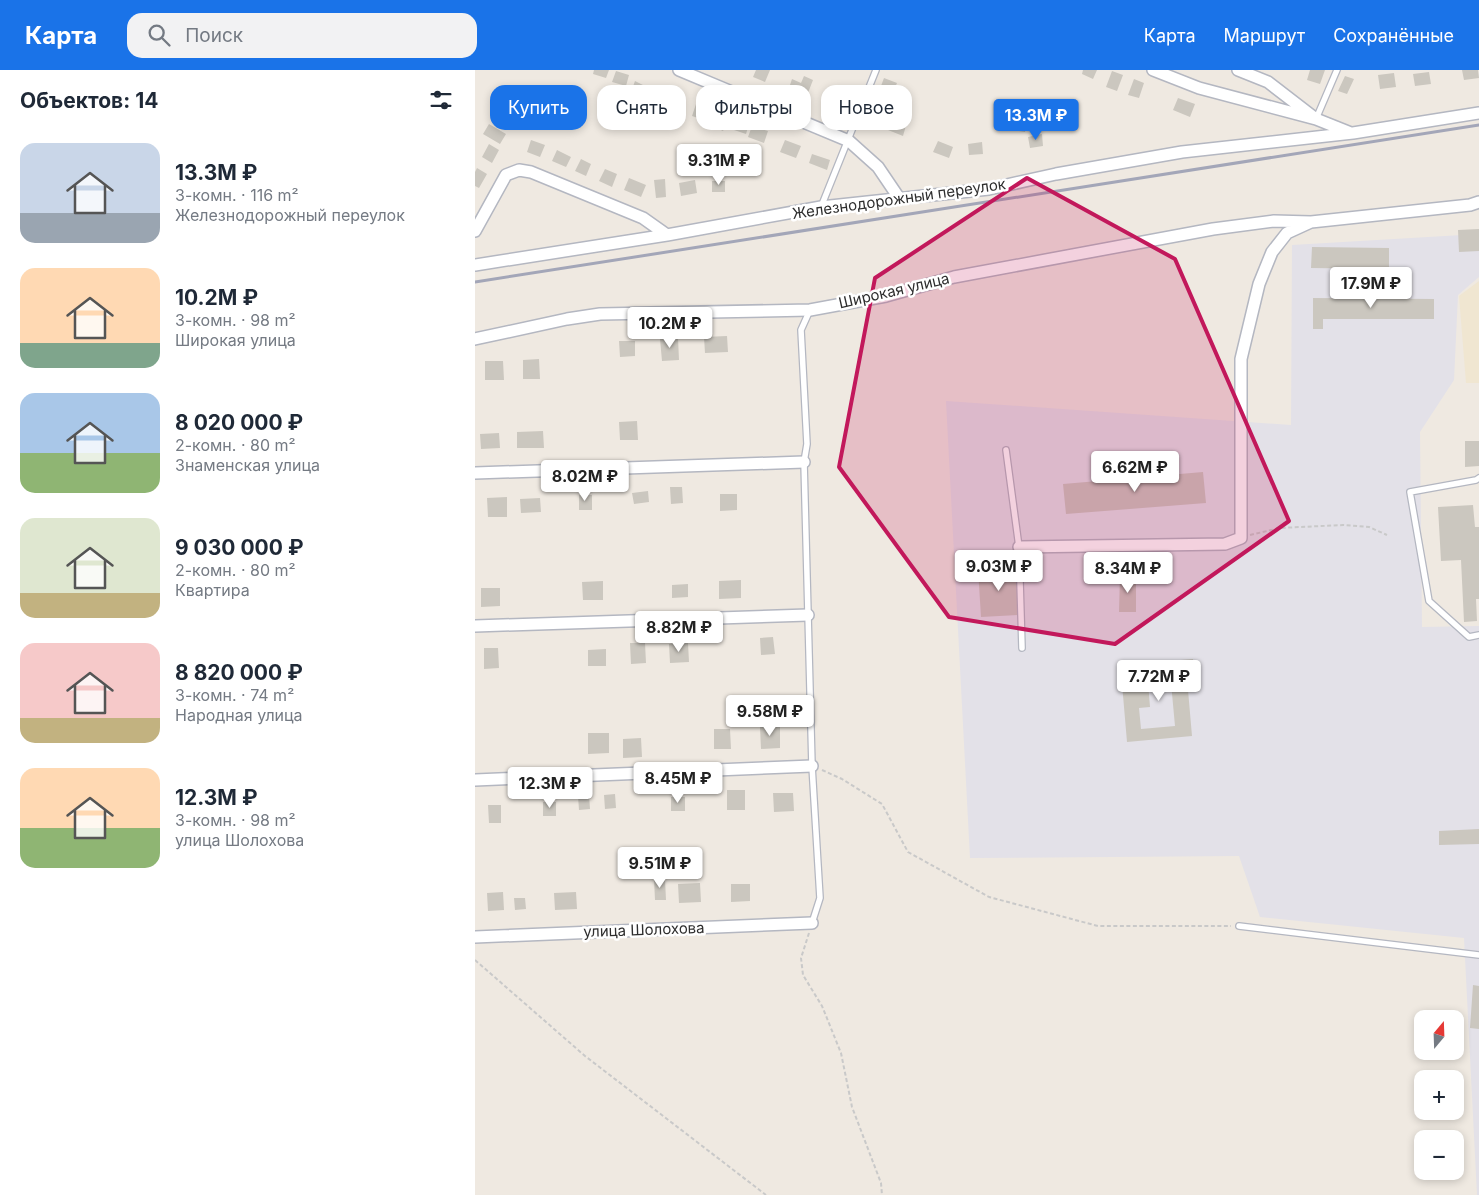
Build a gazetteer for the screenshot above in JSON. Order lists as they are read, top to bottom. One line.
{"streets":{"street":["Железнодорожный переулок","Широкая улица","улица Шолохова"]},"north":"top","page":{"header":"Карта","search":"Поиск","nav":["Карта","Маршрут","Сохранённые"],"heading":"Объектов: 14","chip":["Купить","Снять","Фильтры","Новое"],"price":["13.3M ₽","9.31M ₽","17.9M ₽","10.2M ₽","6.62M ₽","8.02M ₽","9.03M ₽","8.34M ₽","8.82M ₽","7.72M ₽","9.58M ₽","8.45M ₽","12.3M ₽","9.51M ₽"],"list":[{"name":"13.3M ₽","note":"3-комн. · 116 m² · Железнодорожный переулок"},{"name":"10.2M ₽","note":"3-комн. · 98 m² · Широкая улица"},{"name":"8 020 000 ₽","note":"2-комн. · 80 m² · Знаменская улица"},{"name":"9 030 000 ₽","note":"2-комн. · 80 m² · Квартира"},{"name":"8 820 000 ₽","note":"3-комн. · 74 m² · Народная улица"},{"name":"12.3M ₽","note":"3-комн. · 98 m² · улица Шолохова"}],"map_buttons":["+","−"]}}
